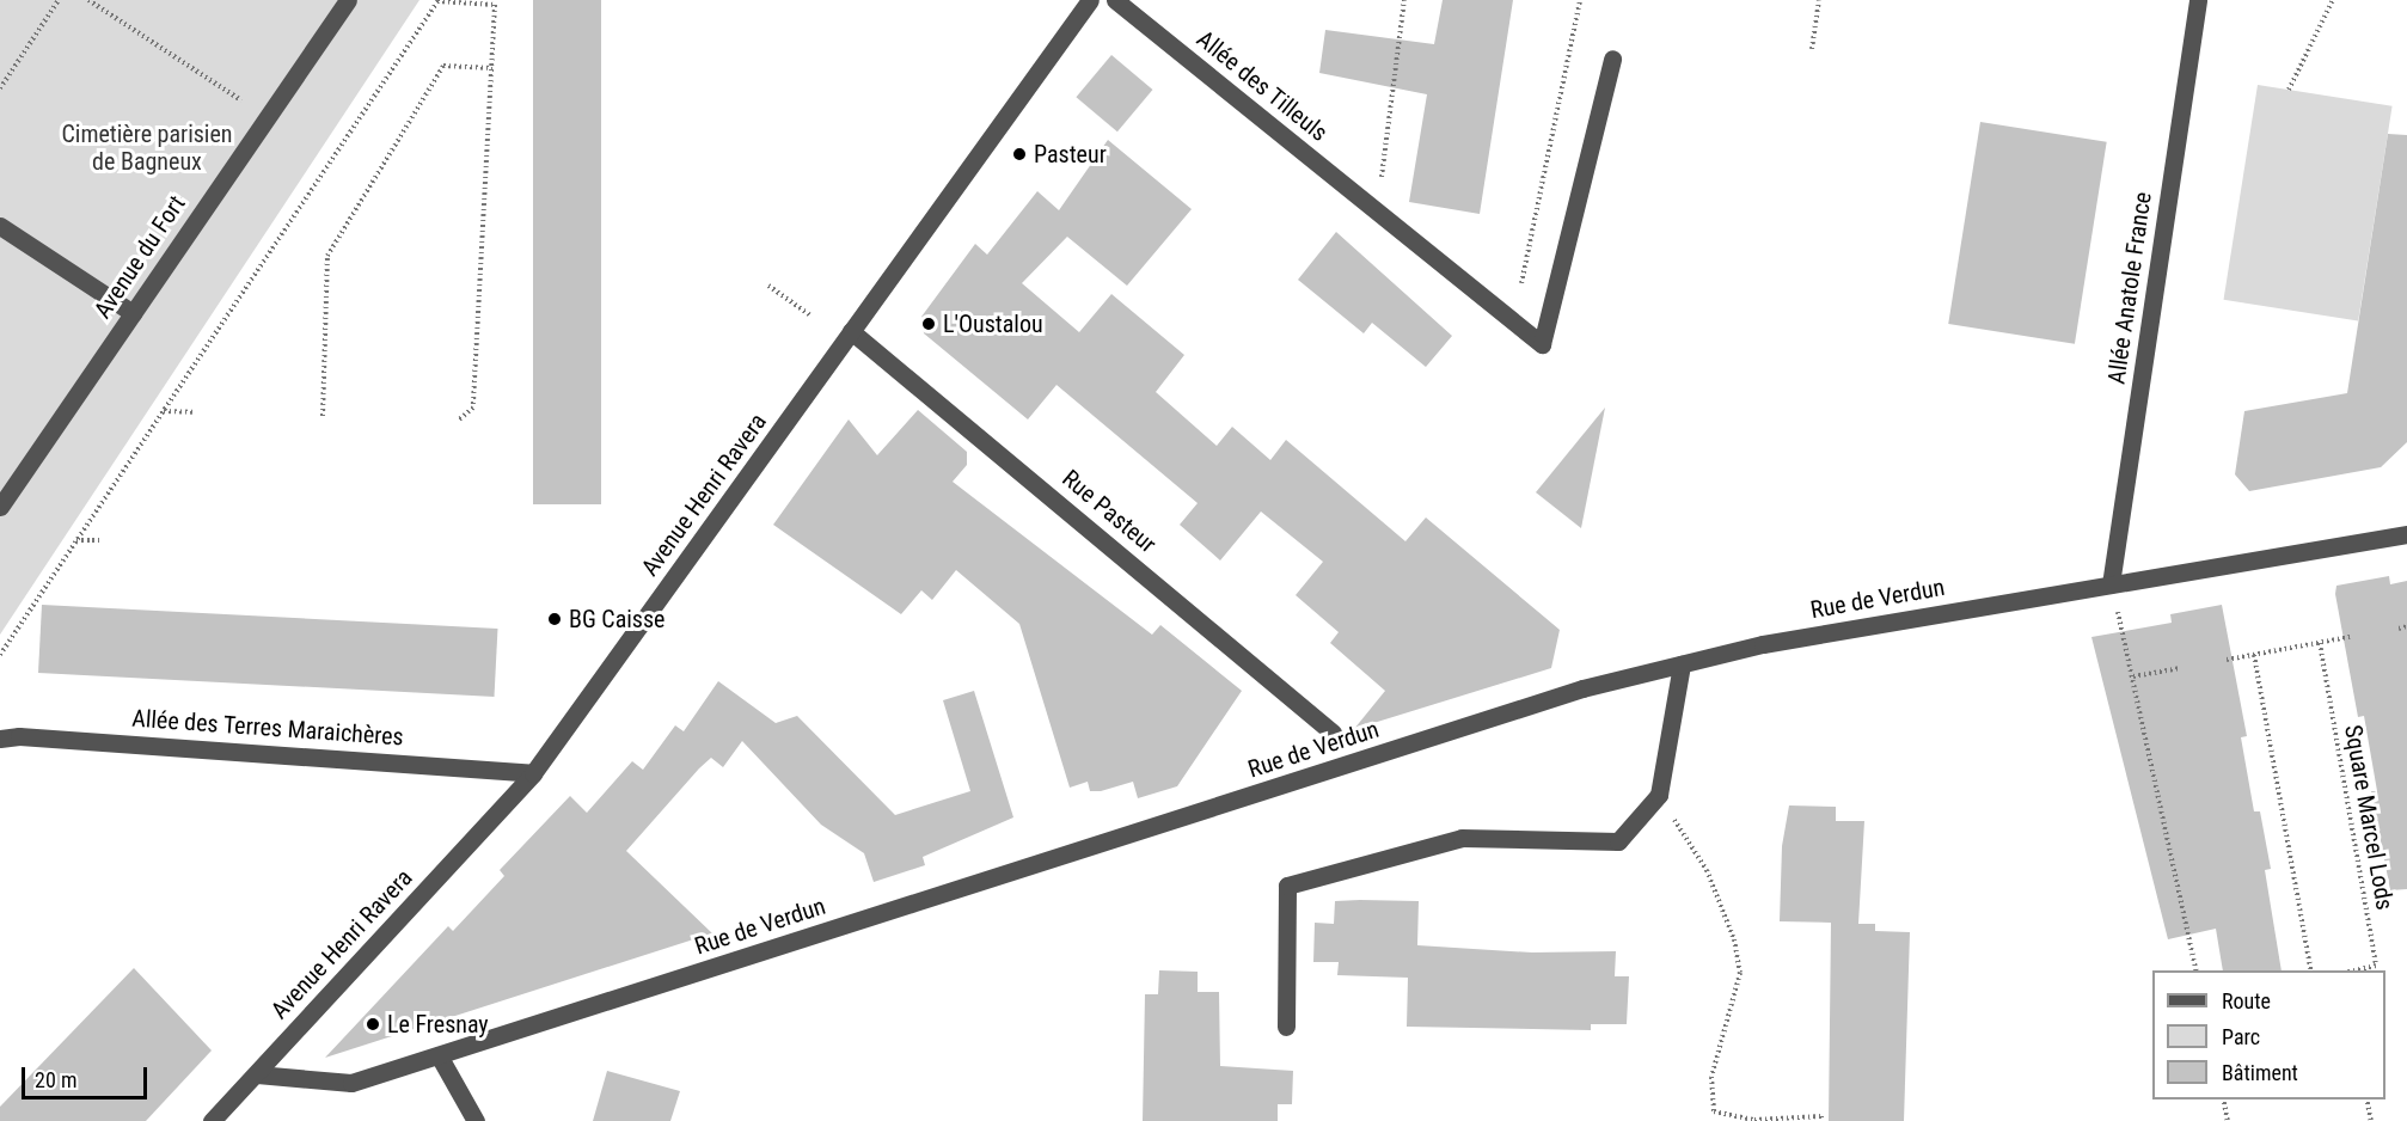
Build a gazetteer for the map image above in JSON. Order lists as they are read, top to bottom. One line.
{"streets":{"street":["Allée des Tilleuls","Avenue du Fort","Allée Anatole France","Avenue Henri Ravera","Rue Pasteur","Rue de Verdun","Allée des Terres Maraichères"],"path":["Square Marcel Lods"]},"crossings":[["Allée Anatole France","Rue de Verdun"],["Avenue Henri Ravera","Rue Pasteur"],["Avenue Henri Ravera","Rue de Verdun"],["Avenue Henri Ravera","Allée des Terres Maraichères"]],"parks":["Cimetière parisien de Bagneux"],"places":["Pasteur","L'Oustalou","BG Caisse","Le Fresnay"],"legend":["Route","Parc","Bâtiment"],"scale_bar":"20 m"}
